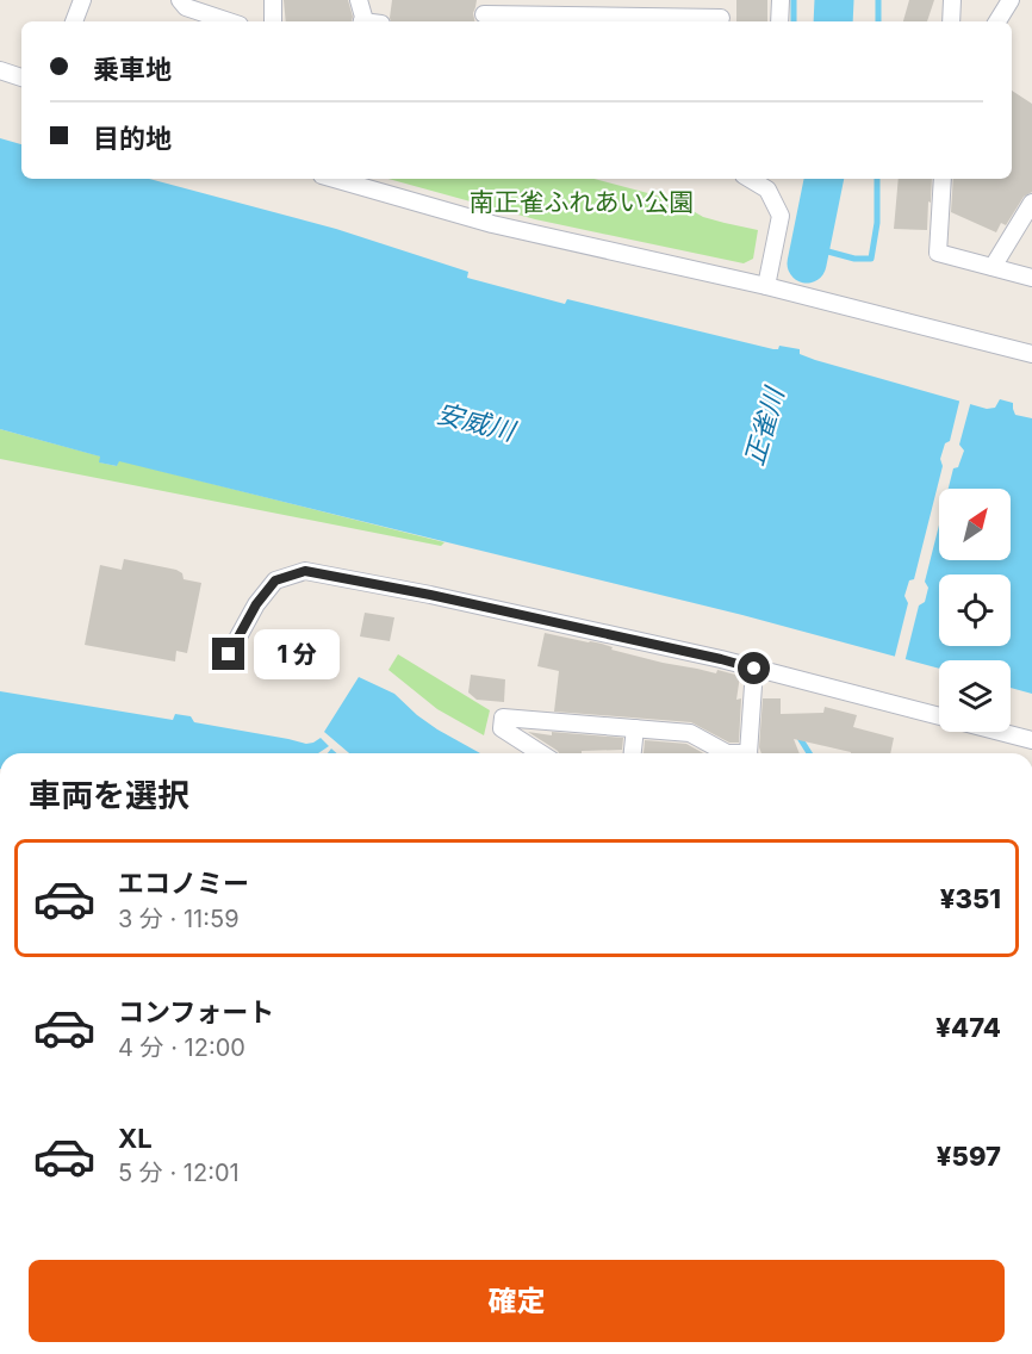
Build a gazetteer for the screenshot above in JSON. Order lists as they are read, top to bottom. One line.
{"water":["安威川","正雀川"],"parks":["南正雀ふれあい公園"],"north":"top right","page":{"banner":["乗車地","目的地"],"bubble":"1 分","heading":"車両を選択","list":[{"name":"エコノミー","note":"3 分 · 11:59","value":"¥351"},{"name":"コンフォート","note":"4 分 · 12:00","value":"¥474"},{"name":"XL","note":"5 分 · 12:01","value":"¥597"}],"buttons":"確定"}}
